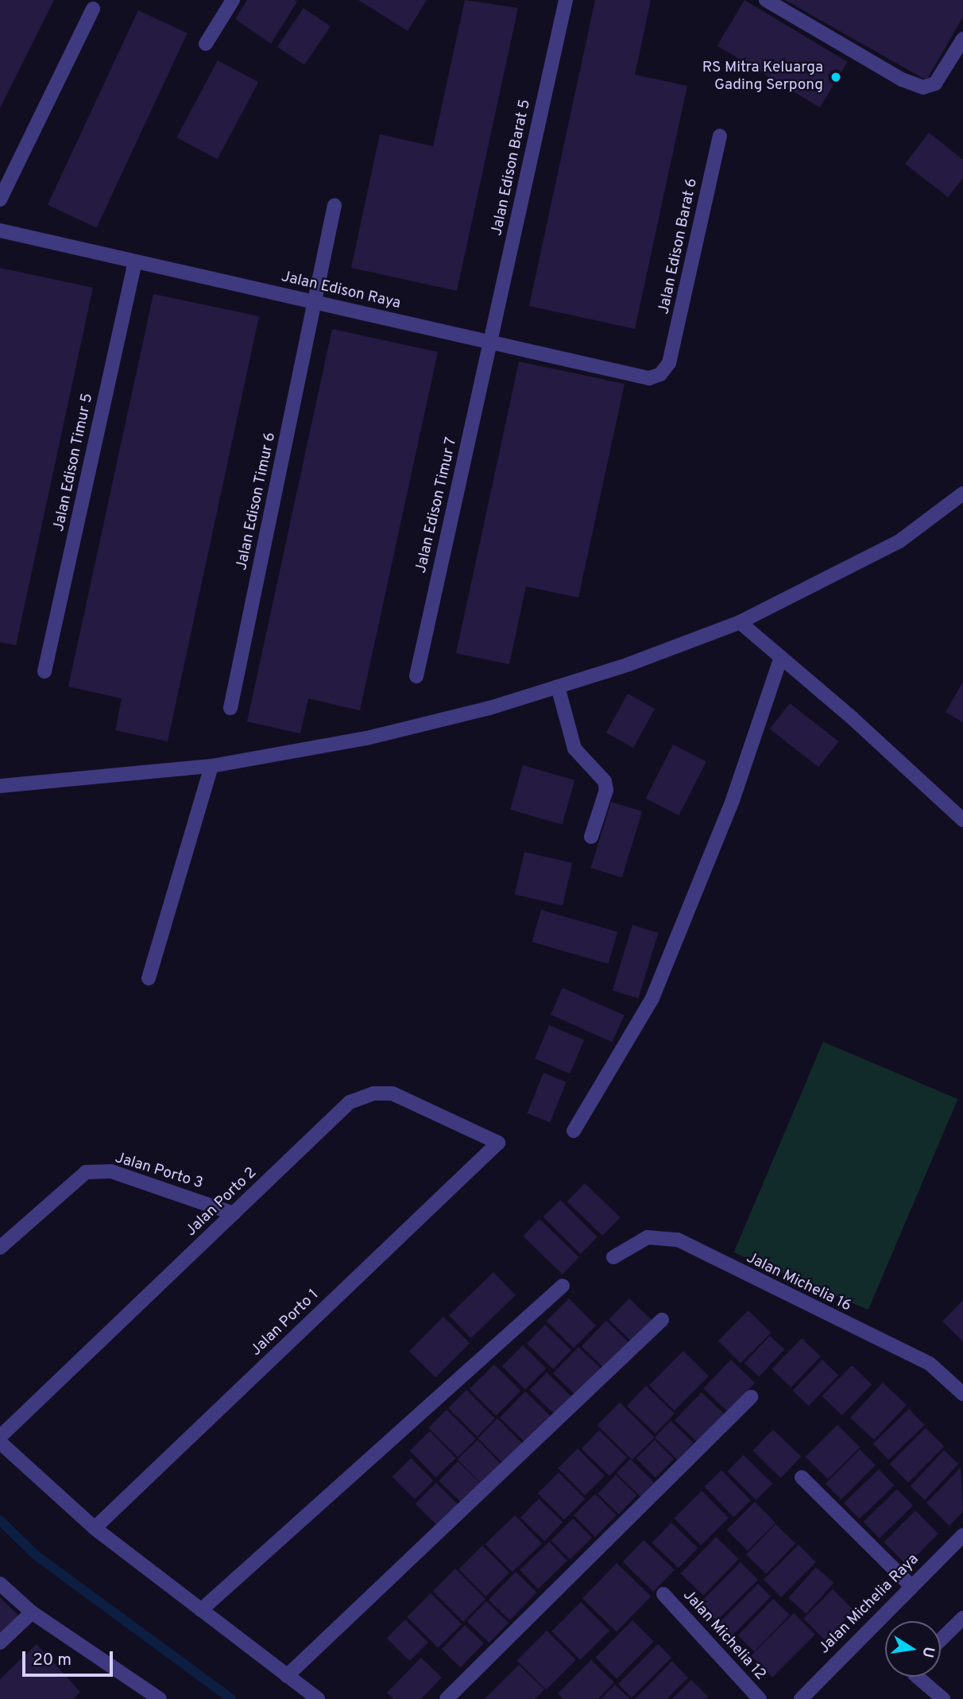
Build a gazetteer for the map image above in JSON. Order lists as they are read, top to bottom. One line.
{"streets":{"street":["Jalan Edison Barat 5","Jalan Edison Barat 6","Jalan Edison Raya","Jalan Edison Timur 5","Jalan Edison Timur 6","Jalan Edison Timur 7","Jalan Porto 3","Jalan Porto 2","Jalan Michelia 16","Jalan Porto 1","Jalan Michelia Raya","Jalan Michelia 12"]},"crossings":[["Jalan Edison Barat 5","Jalan Edison Raya"],["Jalan Edison Barat 5","Jalan Edison Timur 7"],["Jalan Edison Barat 6","Jalan Edison Raya"],["Jalan Edison Raya","Jalan Edison Timur 5"],["Jalan Edison Raya","Jalan Edison Timur 6"],["Jalan Edison Raya","Jalan Edison Timur 7"],["Jalan Porto 3","Jalan Porto 2"],["Jalan Porto 2","Jalan Porto 1"]],"places":["RS Mitra Keluarga Gading Serpong"],"scale_bar":"20 m","north":"right"}
